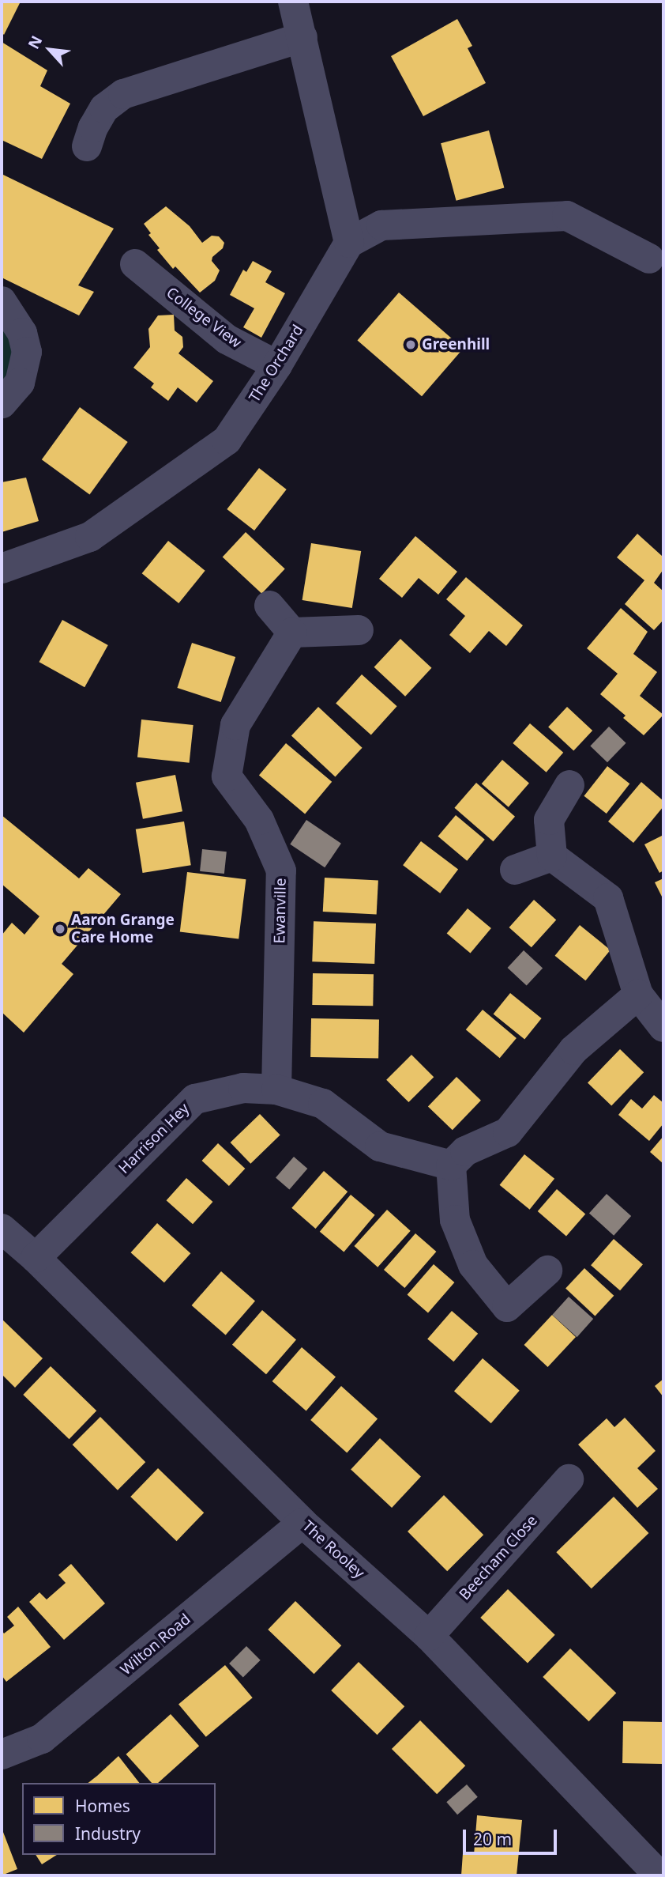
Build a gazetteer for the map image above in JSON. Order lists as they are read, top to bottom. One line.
{"streets":{"street":["College View","The Orchard","Ewanville","Harrison Hey","The Rooley","Beecham Close","Wilton Road"]},"crossings":[["College View","The Orchard"],["Ewanville","Harrison Hey"],["Harrison Hey","The Rooley"],["The Rooley","Beecham Close"],["The Rooley","Wilton Road"]],"places":["Greenhill","Aaron Grange Care Home"],"legend":["Homes","Industry"],"scale_bar":"20 m","north":"top left"}
